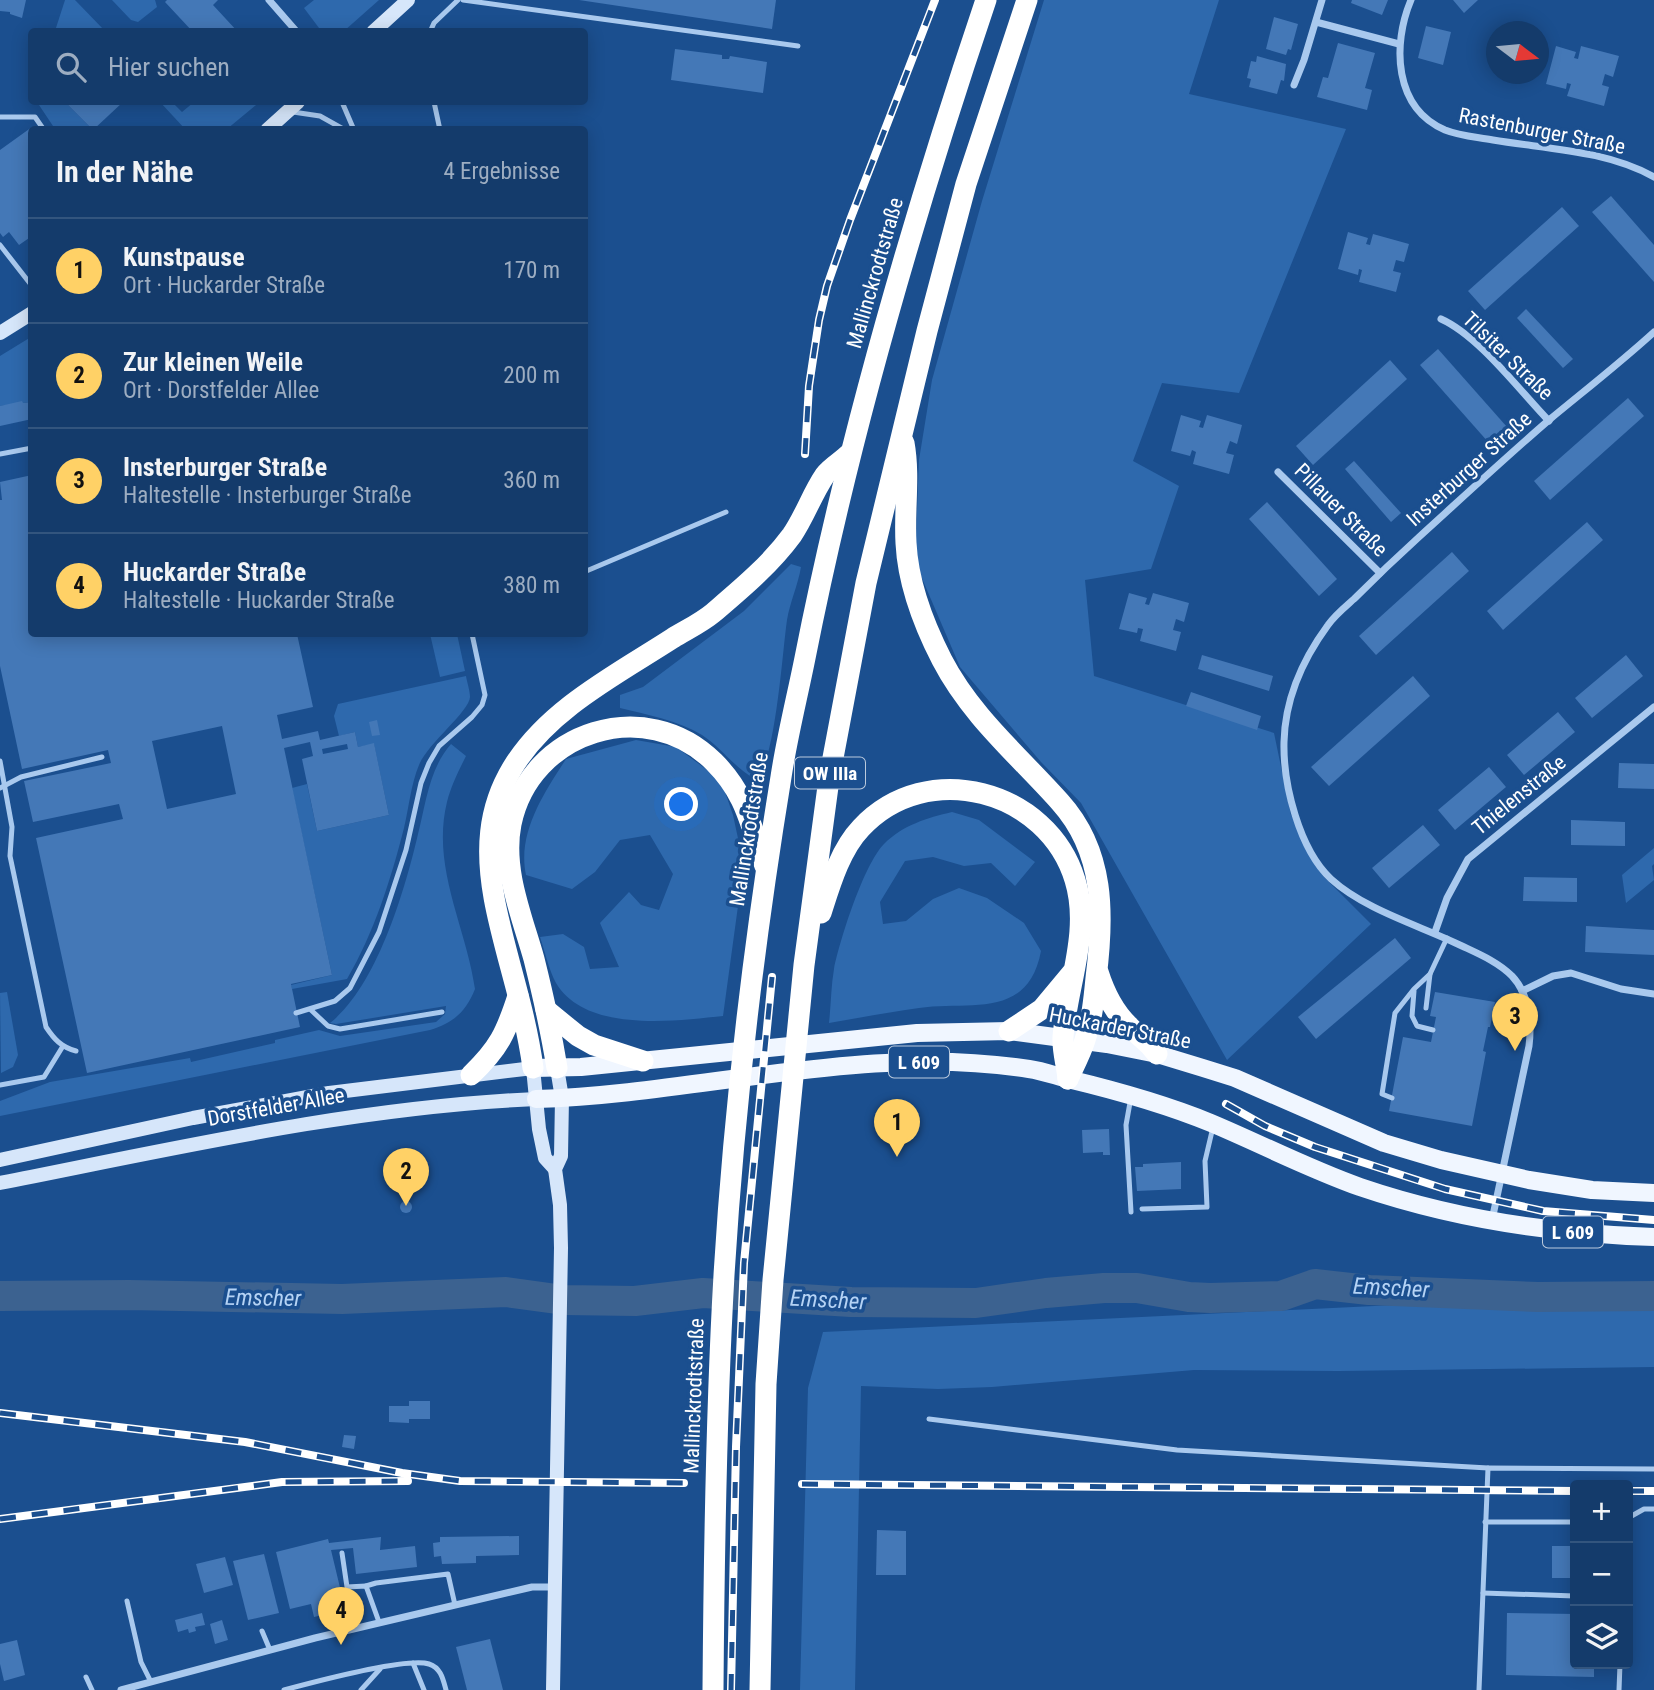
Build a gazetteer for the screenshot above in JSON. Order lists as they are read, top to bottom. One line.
{"streets":{"highway":["Mallinckrodtstraße","OW IIIa"],"main road":["Huckarder Straße","L 609","Dorstfelder Allee"],"street":["Rastenburger Straße","Tilsiter Straße","Insterburger Straße","Pillauer Straße","Thielenstraße"]},"crossings":[["Tilsiter Straße","Insterburger Straße"],["Insterburger Straße","Pillauer Straße"],["Insterburger Straße","Thielenstraße"],["Huckarder Straße","Dorstfelder Allee"],["L 609","Dorstfelder Allee"]],"water":["Emscher"],"north":"right","page":{"search":"Hier suchen","heading":["In der Nähe","4 Ergebnisse"],"list":[{"mark":"1","name":"Kunstpause","note":"Ort · Huckarder Straße","value":"170 m"},{"mark":"2","name":"Zur kleinen Weile","note":"Ort · Dorstfelder Allee","value":"200 m"},{"mark":"3","name":"Insterburger Straße","note":"Haltestelle · Insterburger Straße","value":"360 m"},{"mark":"4","name":"Huckarder Straße","note":"Haltestelle · Huckarder Straße","value":"380 m"}],"pins":["3","1","2","4"],"map_buttons":["+","−"]}}
